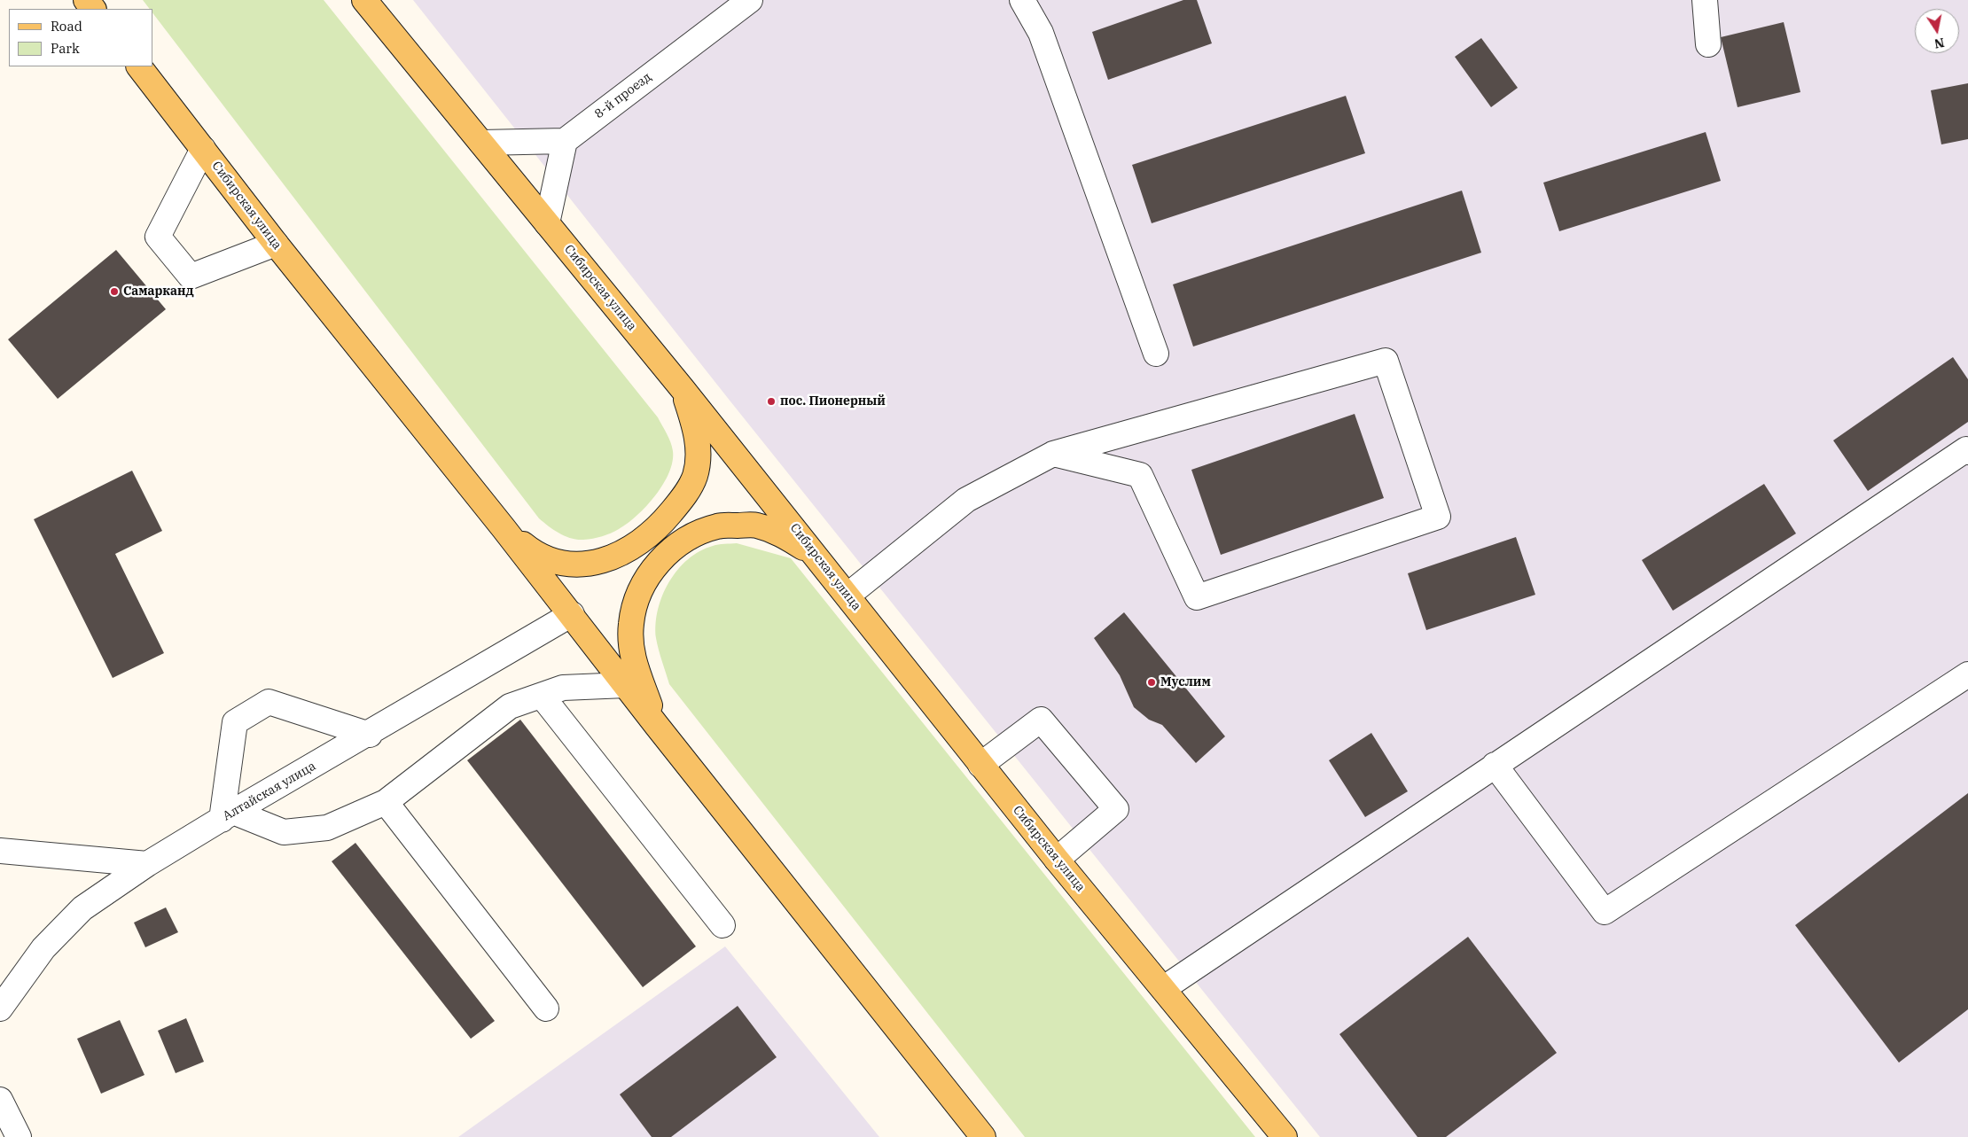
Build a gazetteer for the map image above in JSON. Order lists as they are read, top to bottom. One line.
{"streets":{"main road":["Сибирская улица"],"street":["8-й проезд","Алтайская улица"]},"crossings":[["Сибирская улица","Алтайская улица"]],"places":["Самарканд","пос. Пионерный","Муслим"],"legend":["Road","Park"],"north":"bottom"}
